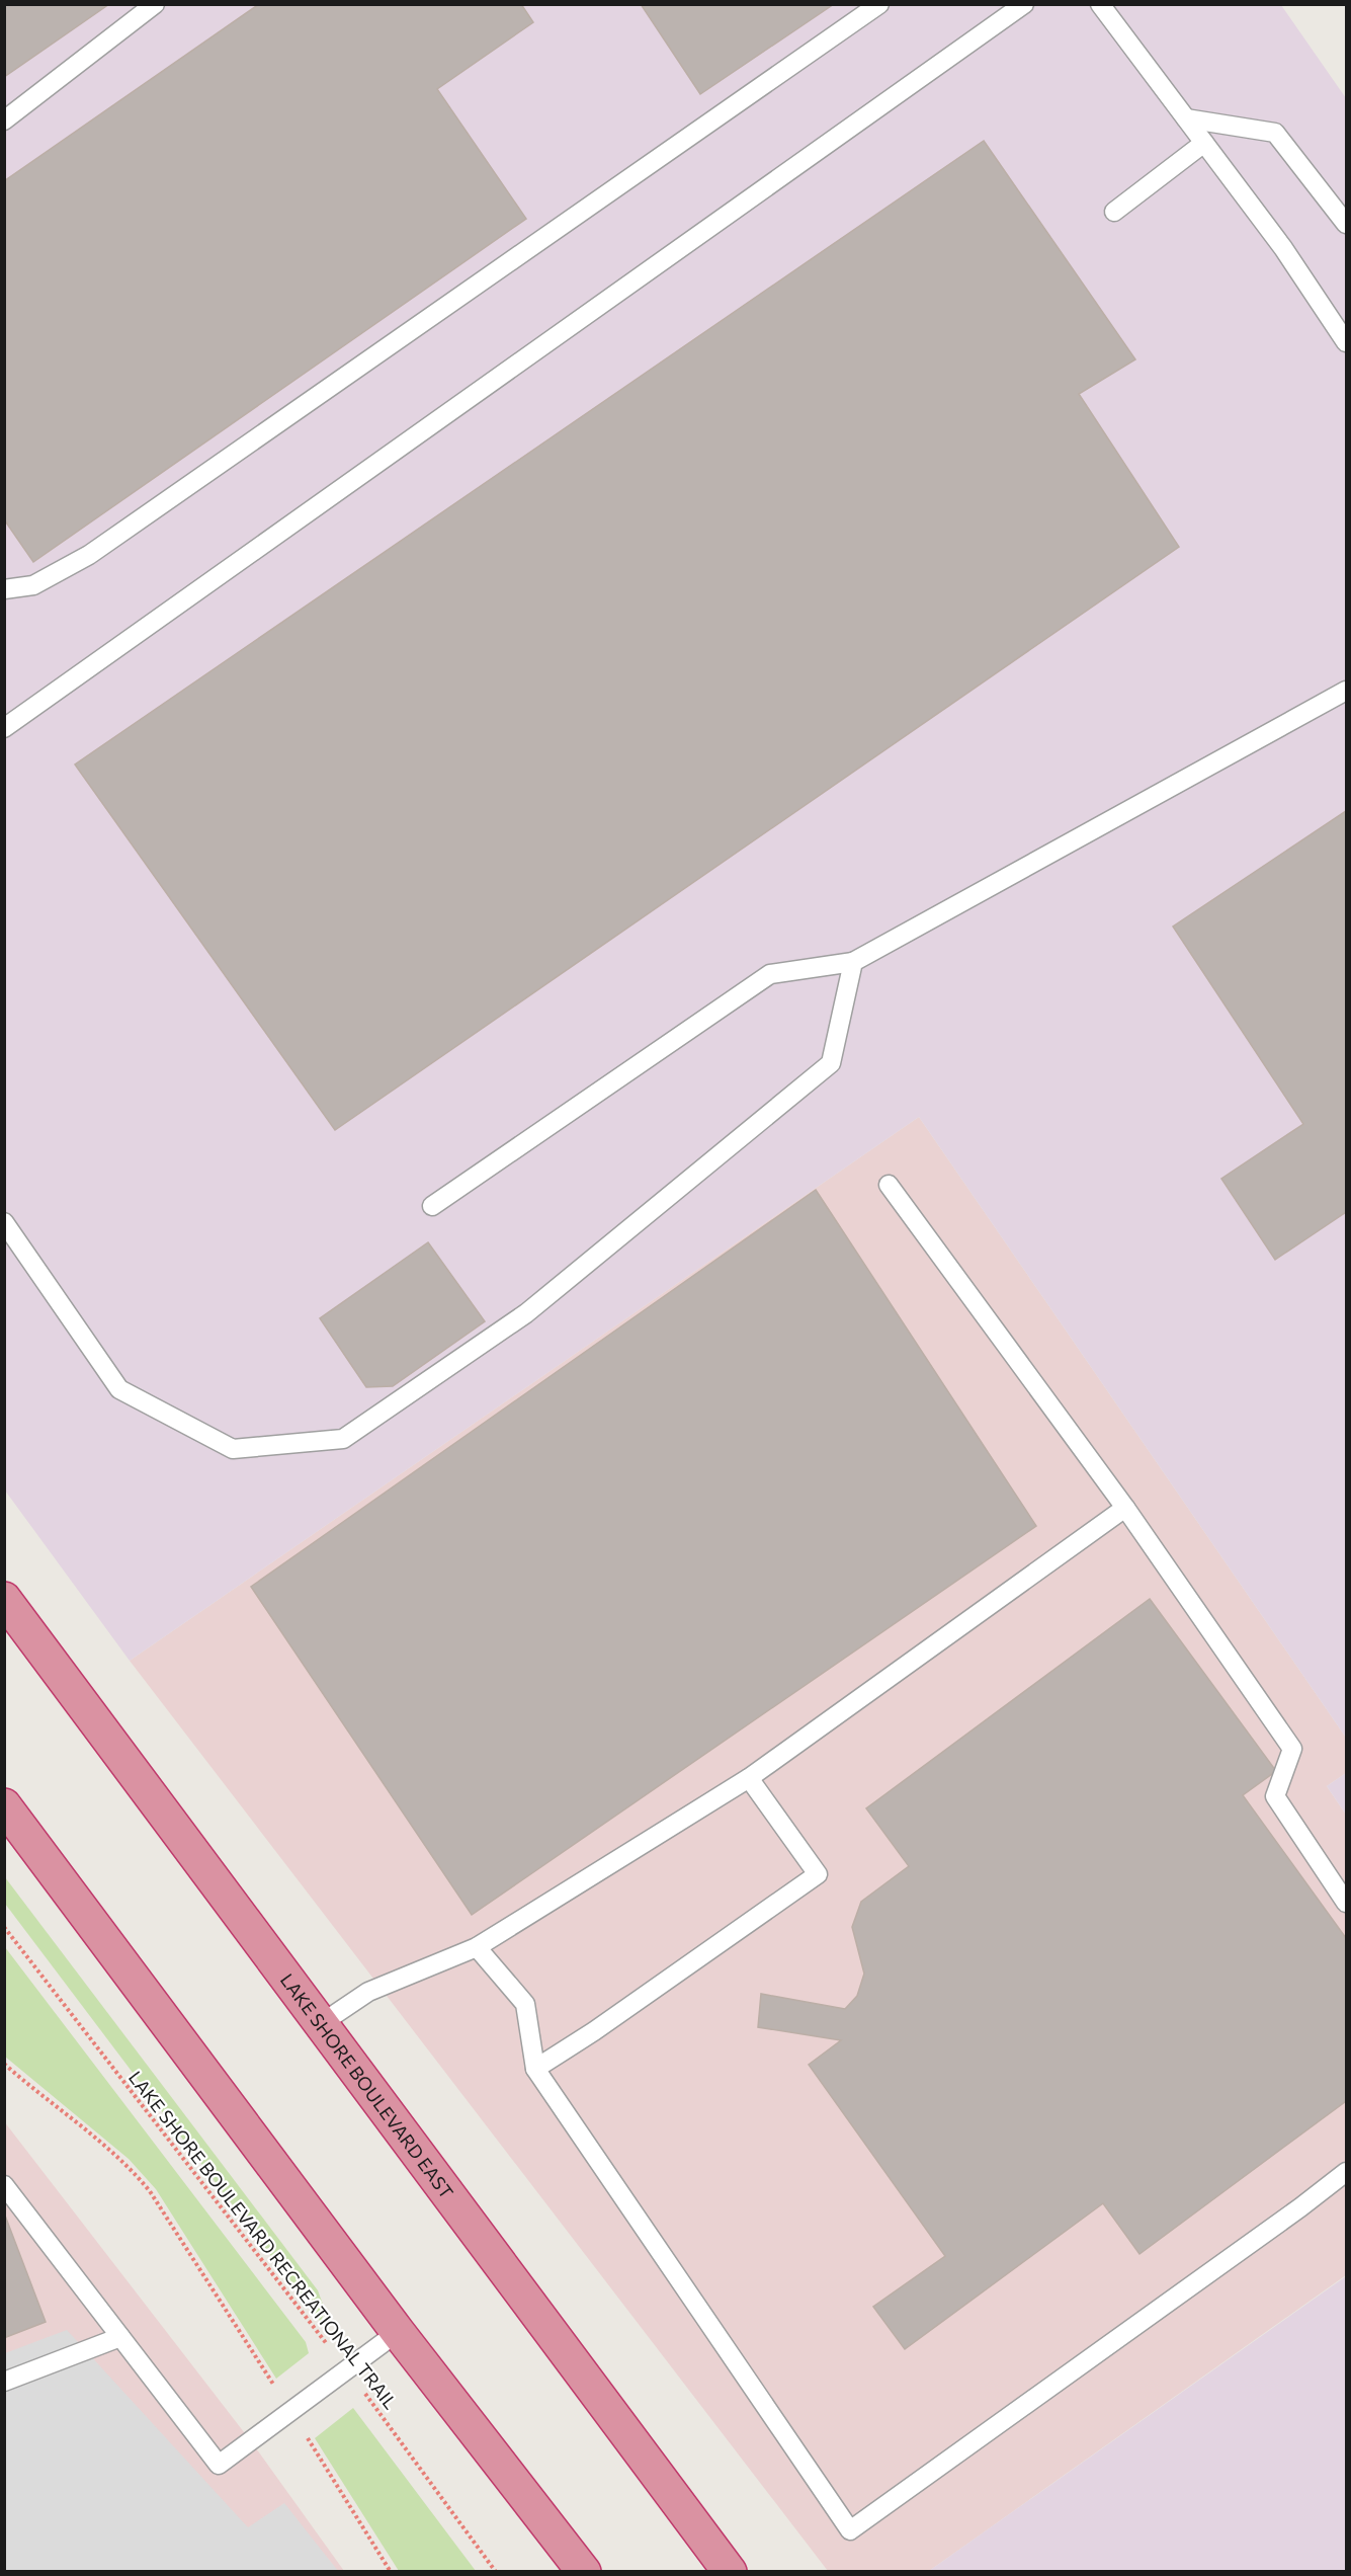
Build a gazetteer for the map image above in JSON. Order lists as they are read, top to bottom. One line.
{"streets":{"highway":["LAKE SHORE BOULEVARD EAST"],"path":["LAKE SHORE BOULEVARD RECREATIONAL TRAIL"]}}
